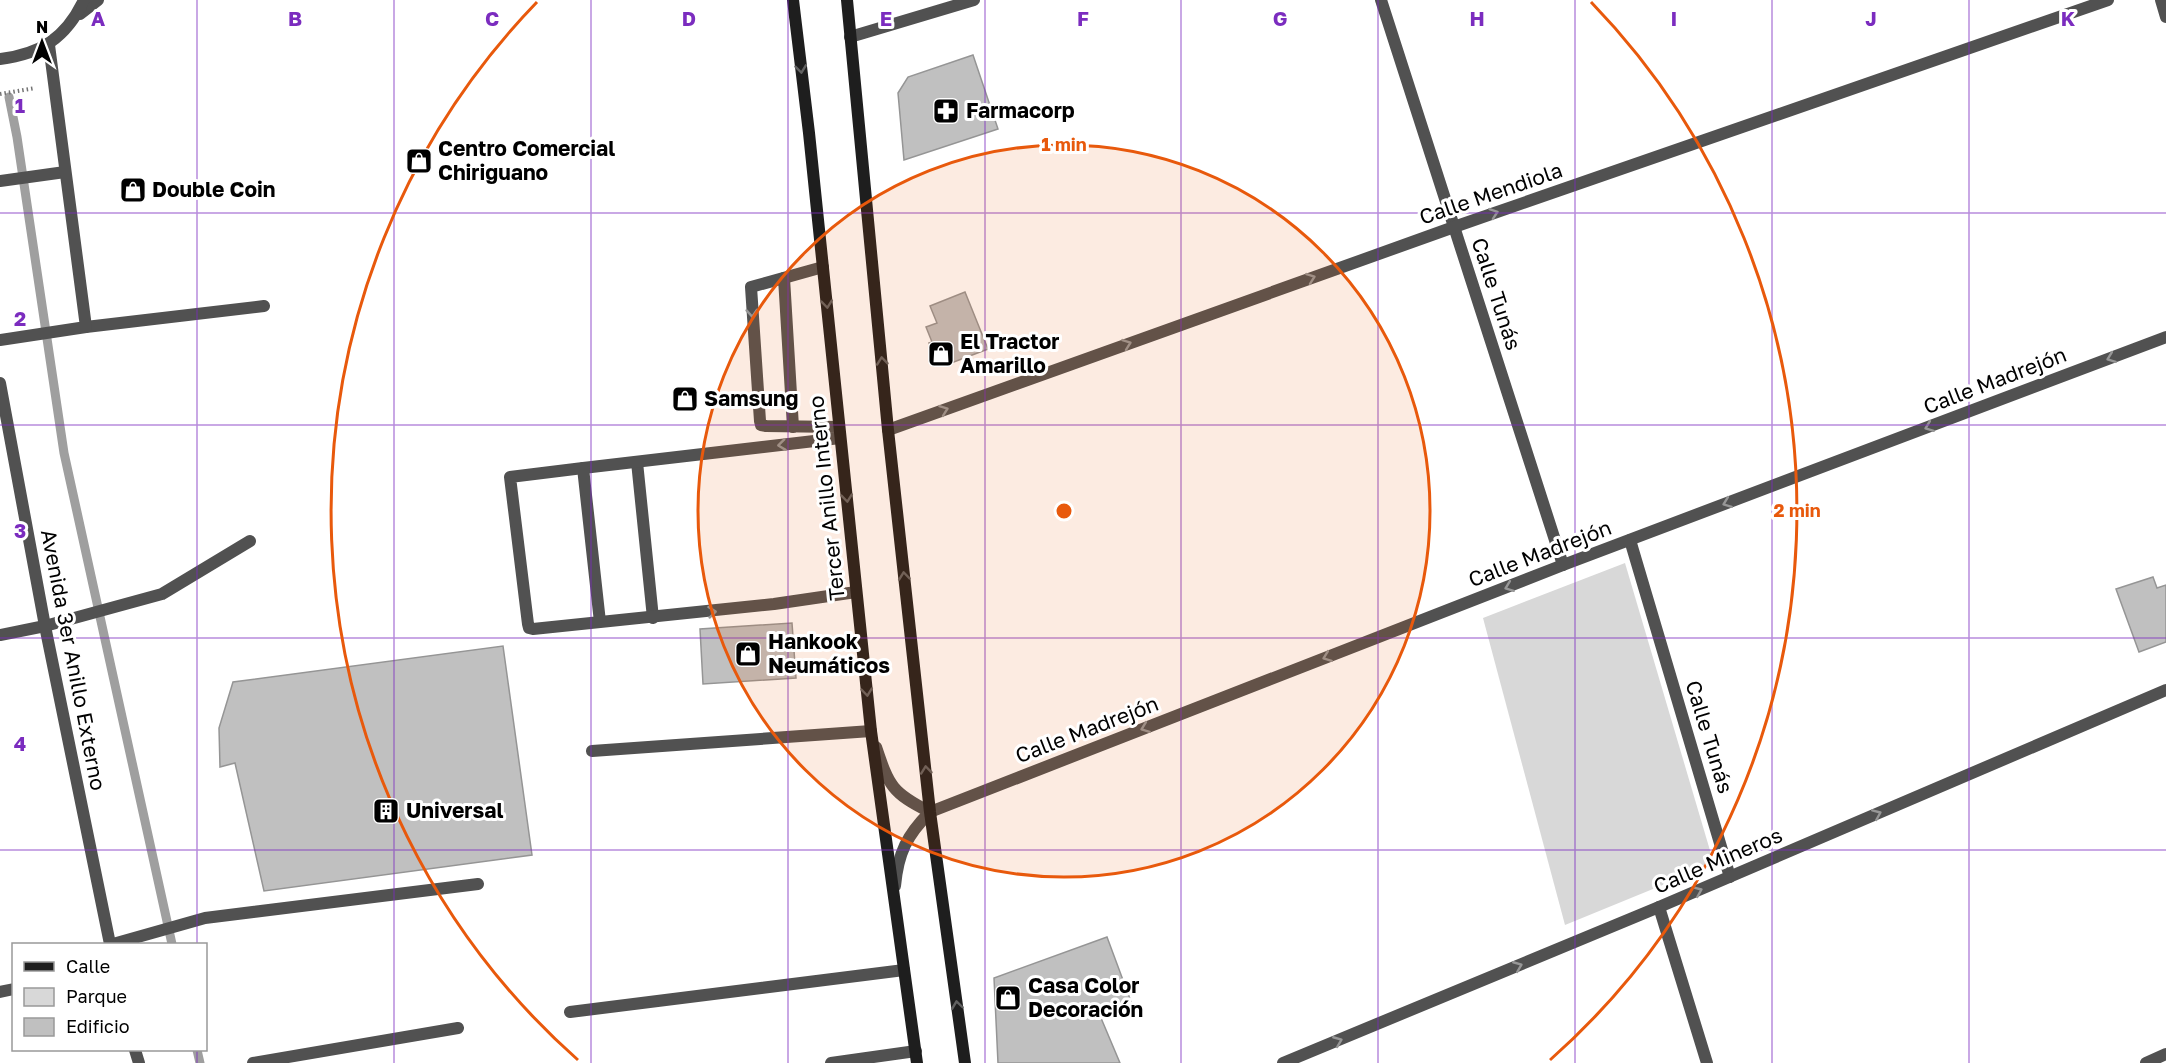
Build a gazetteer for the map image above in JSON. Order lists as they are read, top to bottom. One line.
{"streets":{"main road":["Tercer Anillo Interno"],"street":["Calle Mendiola","Calle Tunás","Calle Madrejón","Avenida 3er Anillo Externo","Calle Mineros"]},"crossings":[["Calle Mendiola","Calle Tunás"],["Calle Tunás","Calle Madrejón"],["Calle Tunás","Calle Mineros"],["Calle Madrejón","Tercer Anillo Interno"]],"one_way":["Calle Mendiola","Calle Madrejón","Calle Mineros"],"places":{"pharmacy":["Farmacorp"],"shop":["Centro Comercial Chiriguano","Double Coin","El Tractor Amarillo","Samsung","Hankook Neumáticos","Casa Color Decoración"],"building":["Universal"]},"legend":["Calle","Parque","Edificio"],"north":"top","grid":{"columns":["A","B","C","D","E","F","G","H","I","J","K"],"rows":["1","2","3","4"]},"rings":["1 min","2 min"]}
